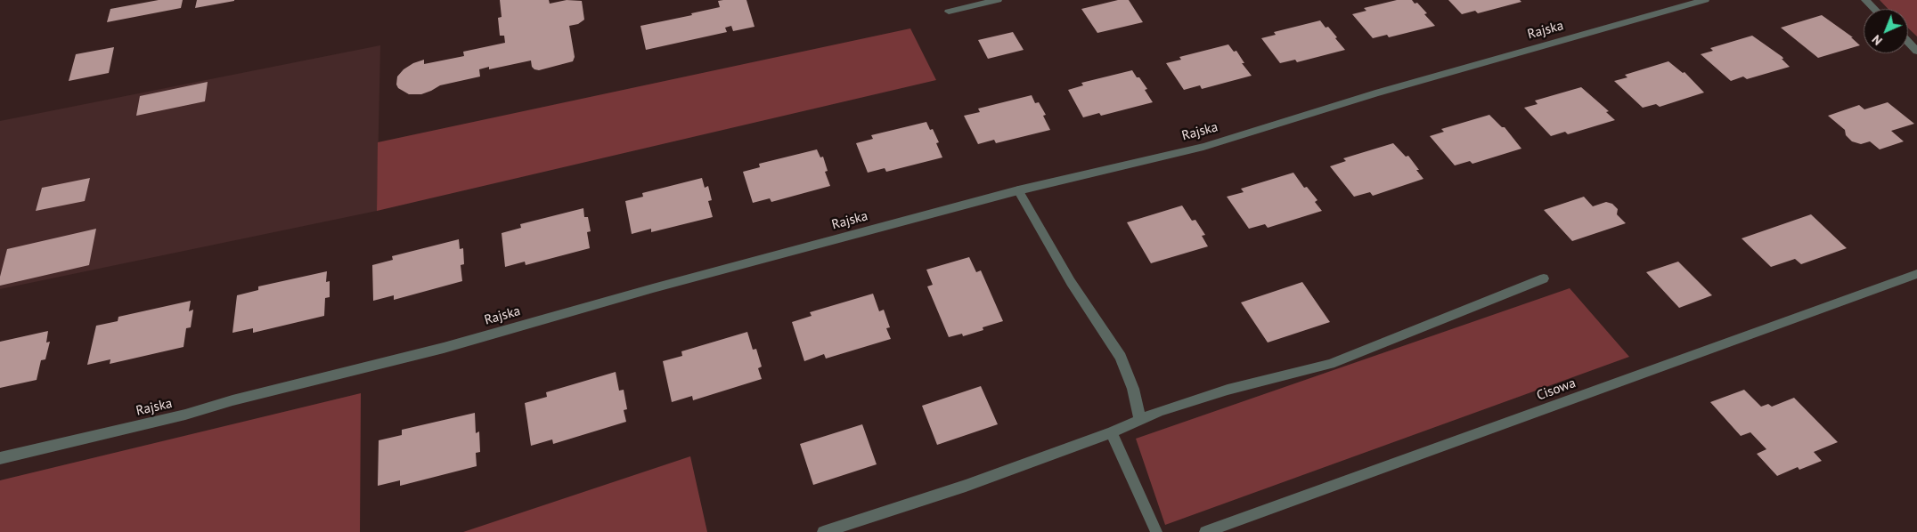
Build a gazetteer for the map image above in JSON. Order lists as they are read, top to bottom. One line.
{"streets":{"street":["Rajska","Cisowa"]},"north":"bottom left"}
